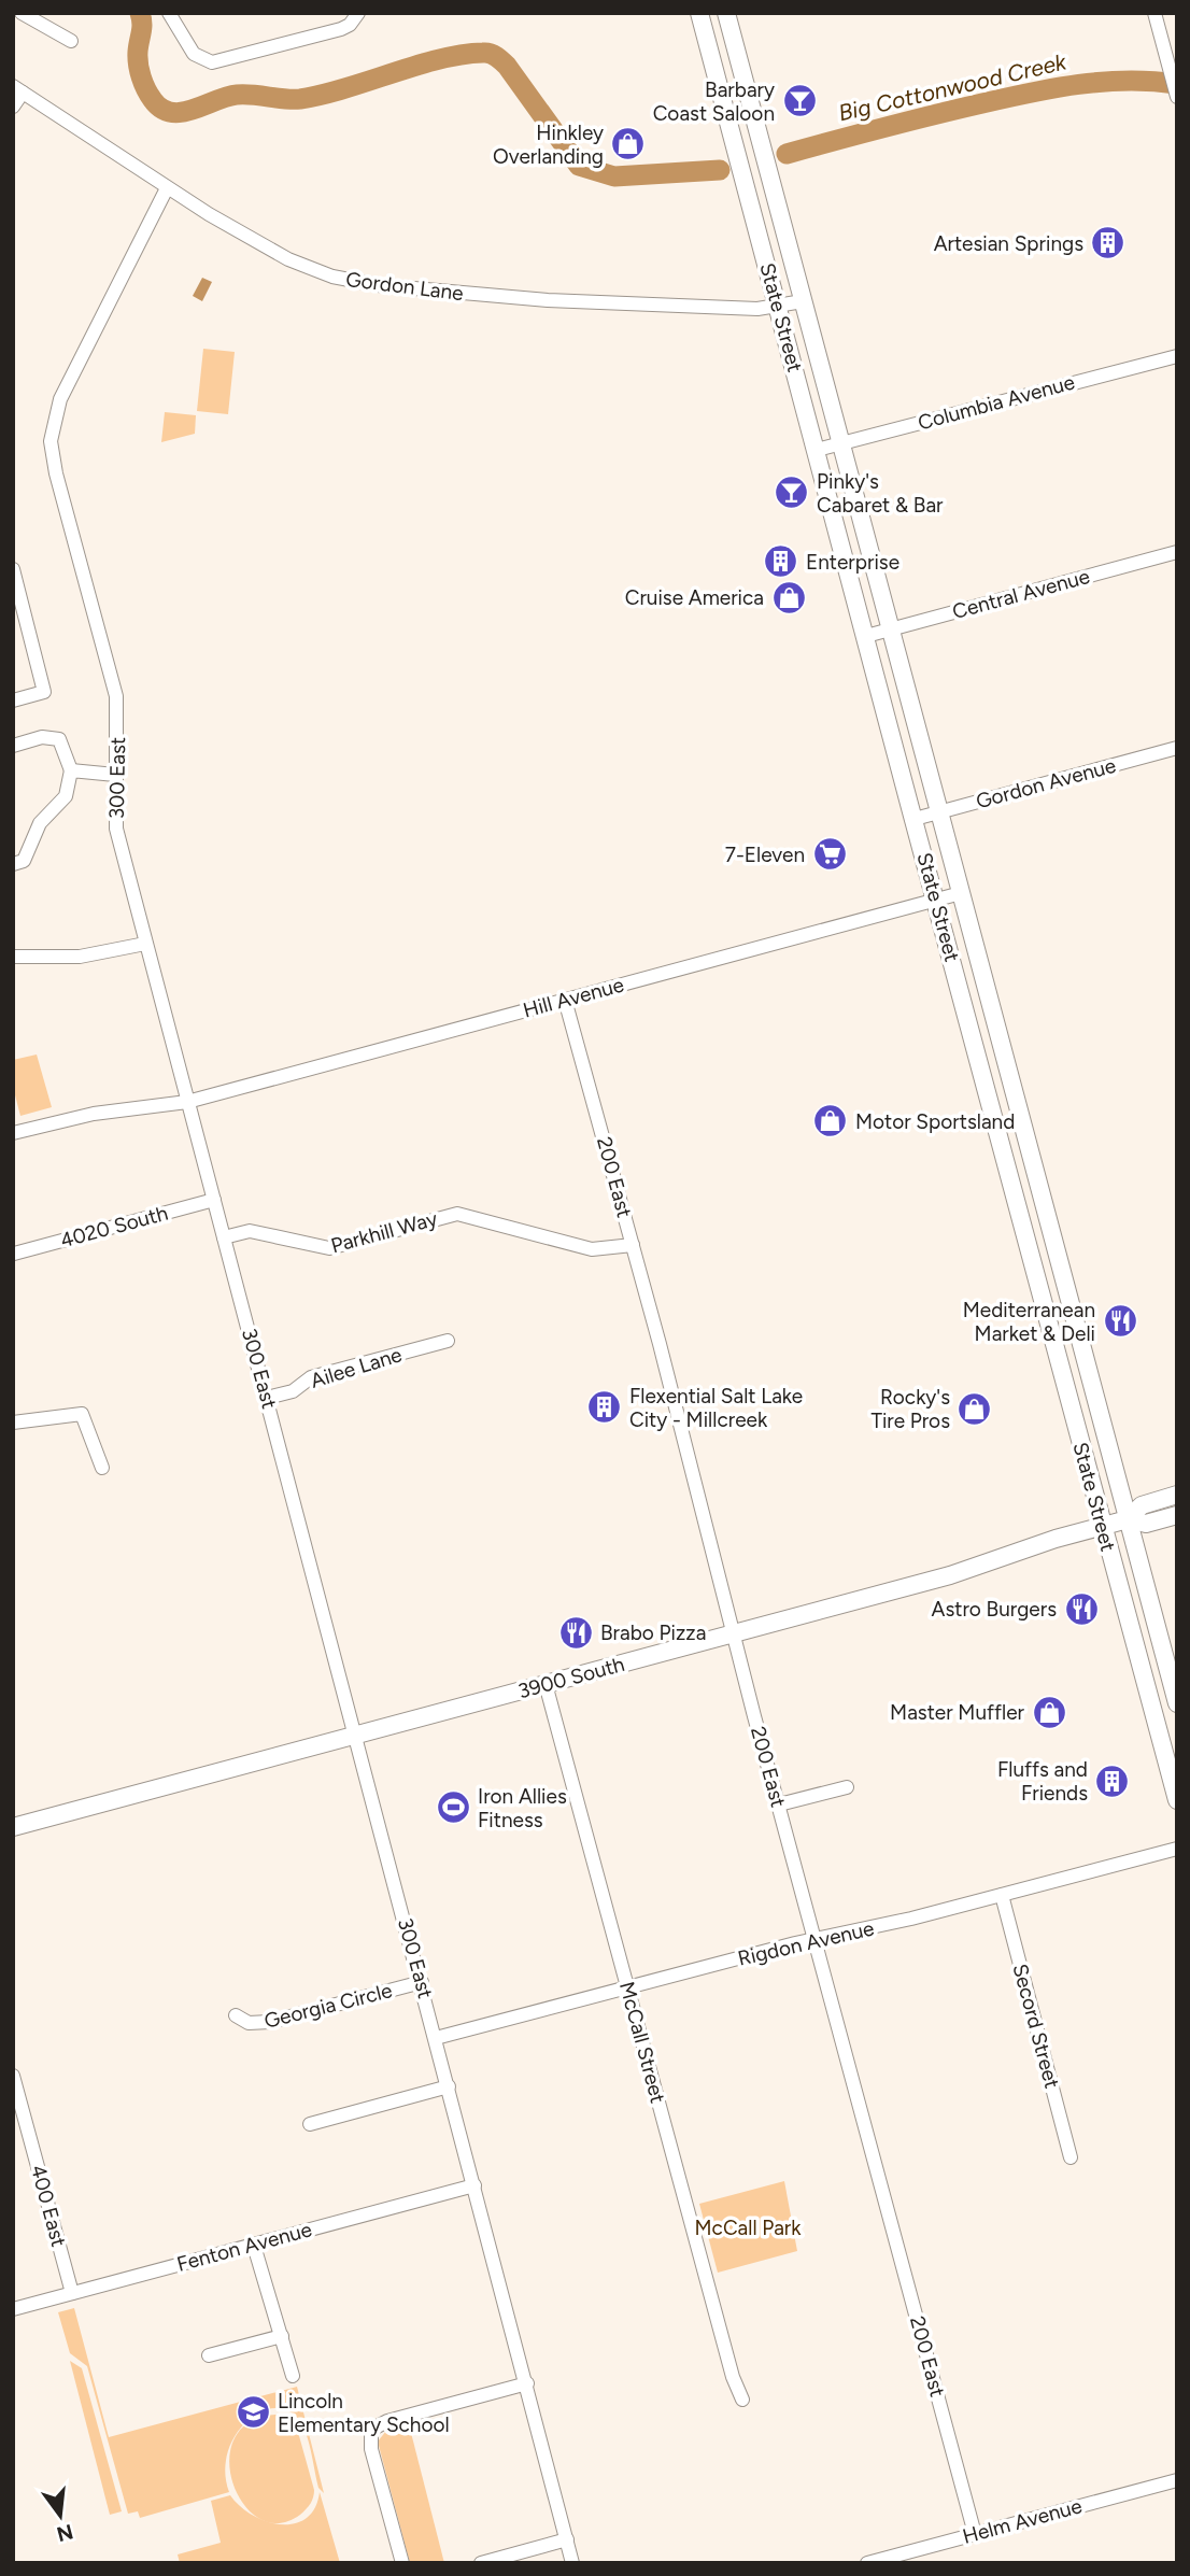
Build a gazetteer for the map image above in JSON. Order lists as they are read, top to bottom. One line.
{"streets":{"main road":["State Street","3900 South"],"street":["Gordon Lane","Columbia Avenue","Central Avenue","300 East","Gordon Avenue","Hill Avenue","200 East","4020 South","Parkhill Way","Ailee Lane","Rigdon Avenue","Georgia Circle","Secord Street","McCall Street","400 East","Fenton Avenue","Helm Avenue"]},"crossings":[["Gordon Lane","State Street"],["Gordon Lane","300 East"],["State Street","Columbia Avenue"],["State Street","Central Avenue"],["State Street","Gordon Avenue"],["State Street","Hill Avenue"],["State Street","3900 South"],["300 East","Hill Avenue"],["300 East","4020 South"],["300 East","Parkhill Way"],["300 East","Ailee Lane"],["300 East","3900 South"],["300 East","Rigdon Avenue"],["300 East","Georgia Circle"],["300 East","Fenton Avenue"],["Hill Avenue","200 East"],["200 East","Parkhill Way"],["200 East","3900 South"],["200 East","Rigdon Avenue"],["200 East","Helm Avenue"],["3900 South","McCall Street"],["Rigdon Avenue","Secord Street"],["Rigdon Avenue","McCall Street"],["400 East","Fenton Avenue"]],"water":["Big Cottonwood Creek"],"parks":["McCall Park"],"places":{"bar":["Barbary Coast Saloon","Pinky's Cabaret & Bar"],"shop":["Hinkley Overlanding","Cruise America","Motor Sportsland","Rocky's Tire Pros","Master Muffler"],"building":["Artesian Springs","Enterprise","Flexential Salt Lake City - Millcreek","Fluffs and Friends"],"supermarket":["7-Eleven"],"restaurant":["Mediterranean Market & Deli","Astro Burgers","Brabo Pizza"],"sports":["Iron Allies Fitness"],"school or university":["Lincoln Elementary School"]},"north":"bottom"}
